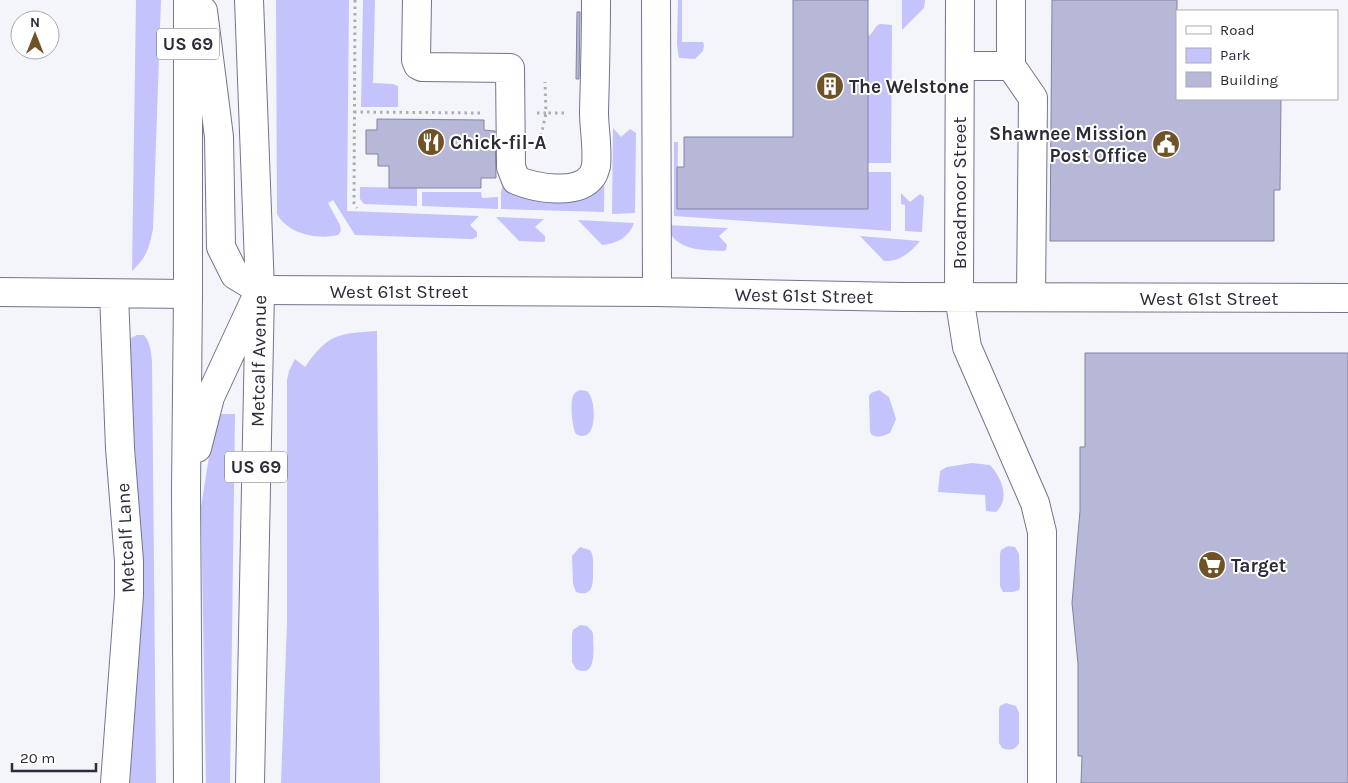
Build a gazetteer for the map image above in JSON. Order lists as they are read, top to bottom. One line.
{"streets":{"main road":["US 69","Broadmoor Street","West 61st Street","Metcalf Avenue","Metcalf Lane"]},"crossings":[["Broadmoor Street","West 61st Street"],["West 61st Street","Metcalf Avenue"]],"places":{"building":["The Welstone"],"restaurant":["Chick-fil-A"],"public building":["Shawnee Mission Post Office"],"supermarket":["Target"]},"legend":["Road","Park","Building"],"scale_bar":"20 m","north":"top"}
